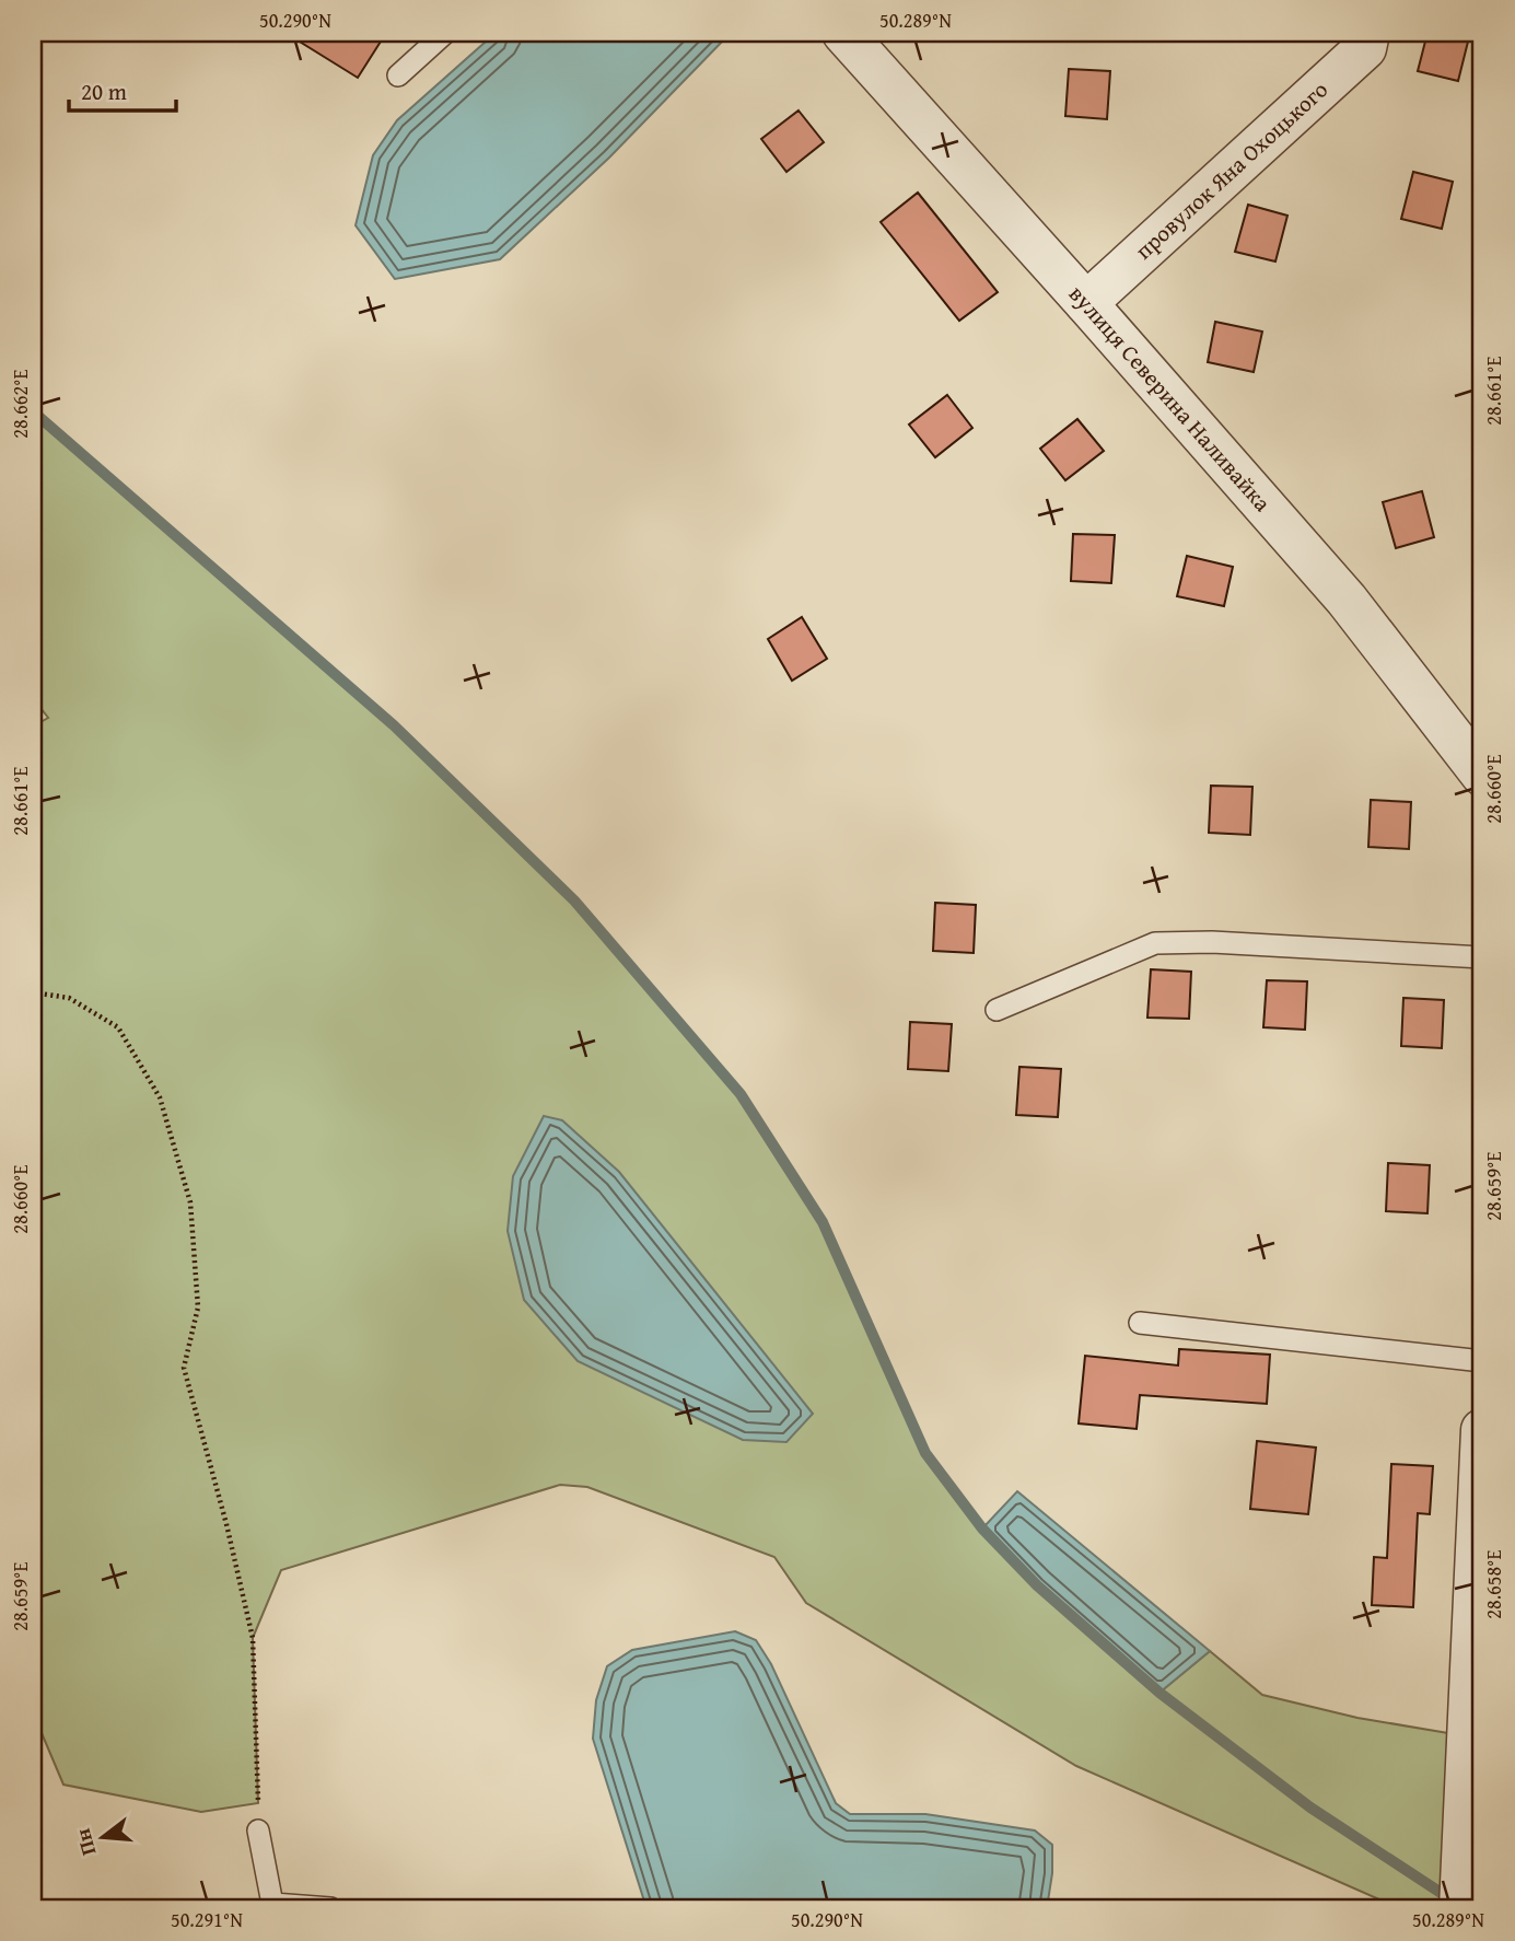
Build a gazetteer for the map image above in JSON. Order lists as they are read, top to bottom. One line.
{"streets":{"street":["провулок Яна Охоцького","вулиця Северина Наливайка"]},"crossings":[["провулок Яна Охоцького","вулиця Северина Наливайка"]],"scale_bar":"20 m","north":"left","coordinates":["50.290°N","50.289°N","28.661°E","28.662°E","28.660°E","28.659°E","28.658°E","50.291°N"]}
